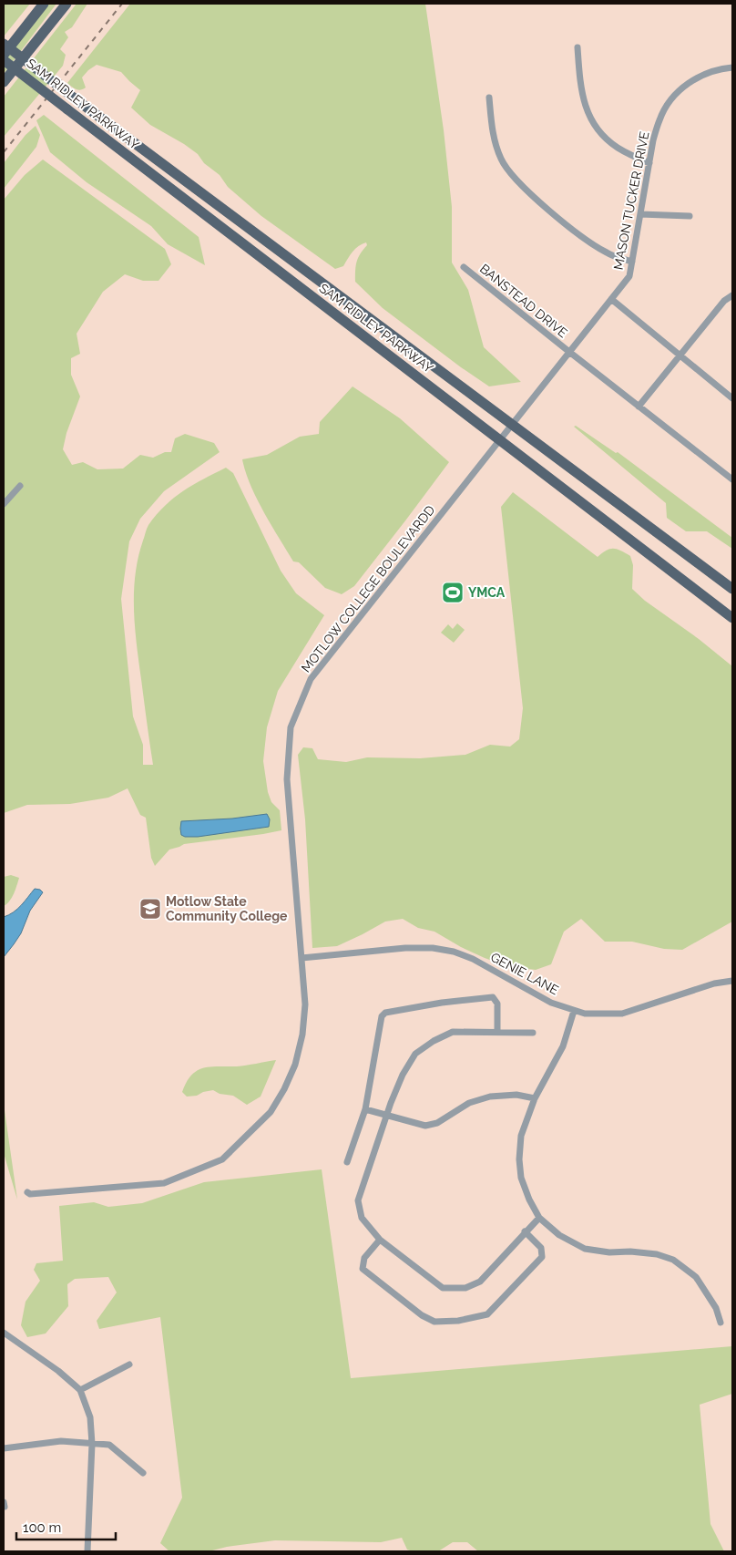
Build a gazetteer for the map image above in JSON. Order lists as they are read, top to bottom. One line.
{"streets":{"main road":["SAM RIDLEY PARKWAY"],"street":["MASON TUCKER DRIVE","BANSTEAD DRIVE","MOTLOW COLLEGE BOULEVARDD","GENIE LANE"]},"crossings":[["SAM RIDLEY PARKWAY","MASON TUCKER DRIVE"],["SAM RIDLEY PARKWAY","MOTLOW COLLEGE BOULEVARDD"],["MASON TUCKER DRIVE","BANSTEAD DRIVE"],["MASON TUCKER DRIVE","MOTLOW COLLEGE BOULEVARDD"],["MOTLOW COLLEGE BOULEVARDD","GENIE LANE"]],"places":{"sports":["YMCA"],"school or university":["Motlow State Community College"]},"scale_bar":"100 m"}
